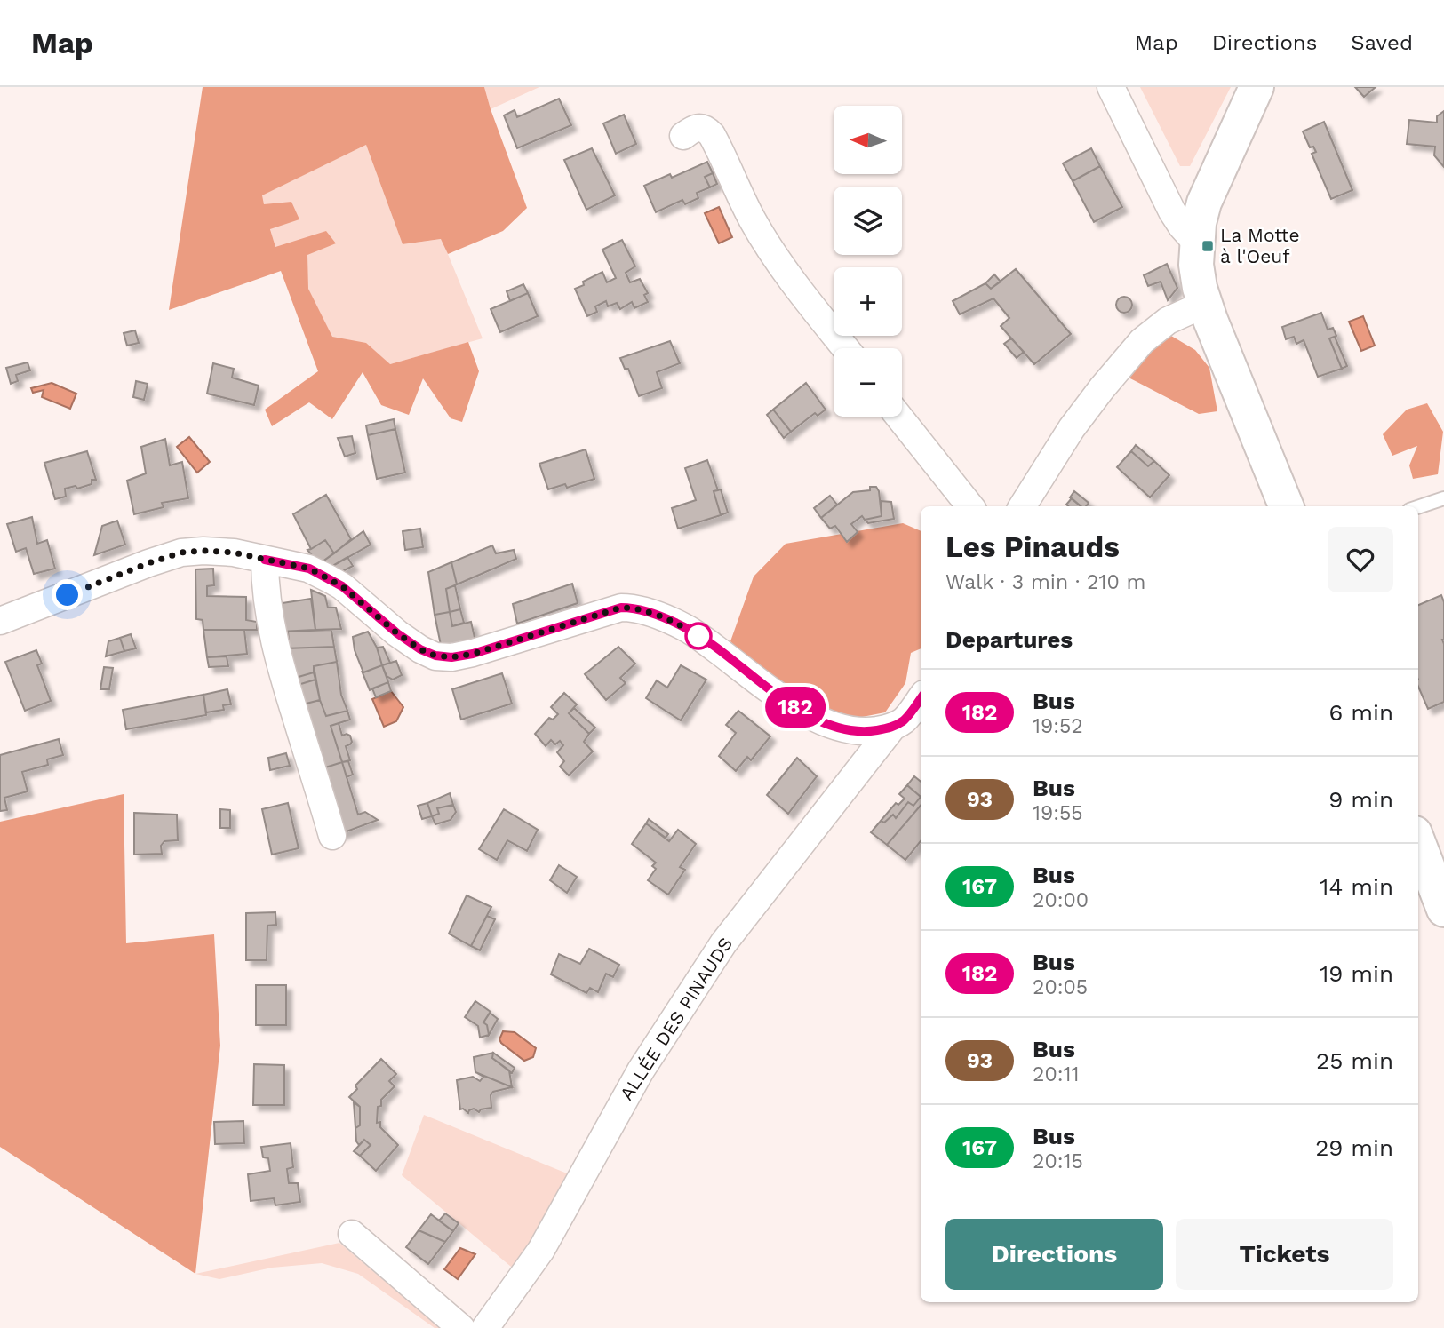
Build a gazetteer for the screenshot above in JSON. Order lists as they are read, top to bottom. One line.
{"streets":{"street":["ALLÉE DES PINAUDS"]},"places":{"transit":["La Motte à l'Oeuf"]},"lines":["bus line 182"],"north":"left","page":{"header":"Map","nav":["Map","Directions","Saved"],"on_map":"182","map_buttons":["+","−"],"heading":[["Les Pinauds","Walk · 3 min · 210 m"],"Departures"],"list":[{"mark":"182","name":"Bus","note":"19:52","value":"6 min"},{"mark":"93","name":"Bus","note":"19:55","value":"9 min"},{"mark":"167","name":"Bus","note":"20:00","value":"14 min"},{"mark":"182","name":"Bus","note":"20:05","value":"19 min"},{"mark":"93","name":"Bus","note":"20:11","value":"25 min"},{"mark":"167","name":"Bus","note":"20:15","value":"29 min"}],"buttons":["Directions","Tickets"]}}
